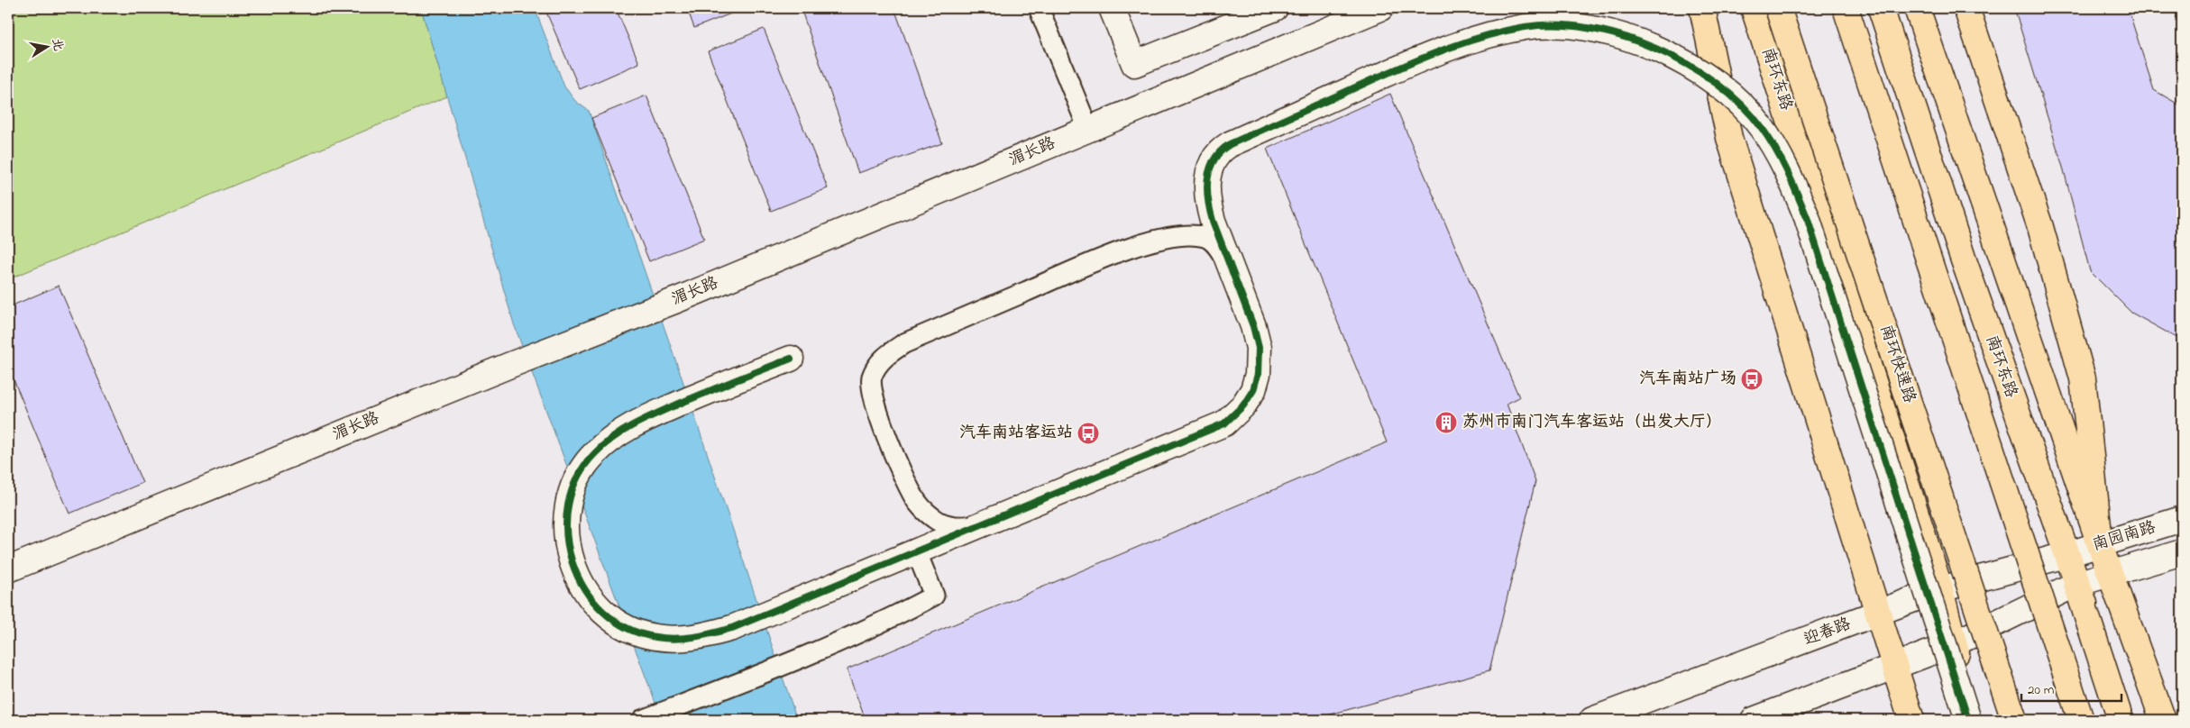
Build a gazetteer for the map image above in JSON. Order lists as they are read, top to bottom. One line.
{"streets":{"main road":["南环东路","南环快速路"],"street":["湄长路","南园南路","迎春路"]},"crossings":[["南环东路","南园南路"],["南环东路","迎春路"],["南园南路","迎春路"]],"places":{"bus stop":["汽车南站广场","汽车南站客运站"],"building":["苏州市南门汽车客运站（出发大厅）"]},"scale_bar":"20 m","north":"right"}
